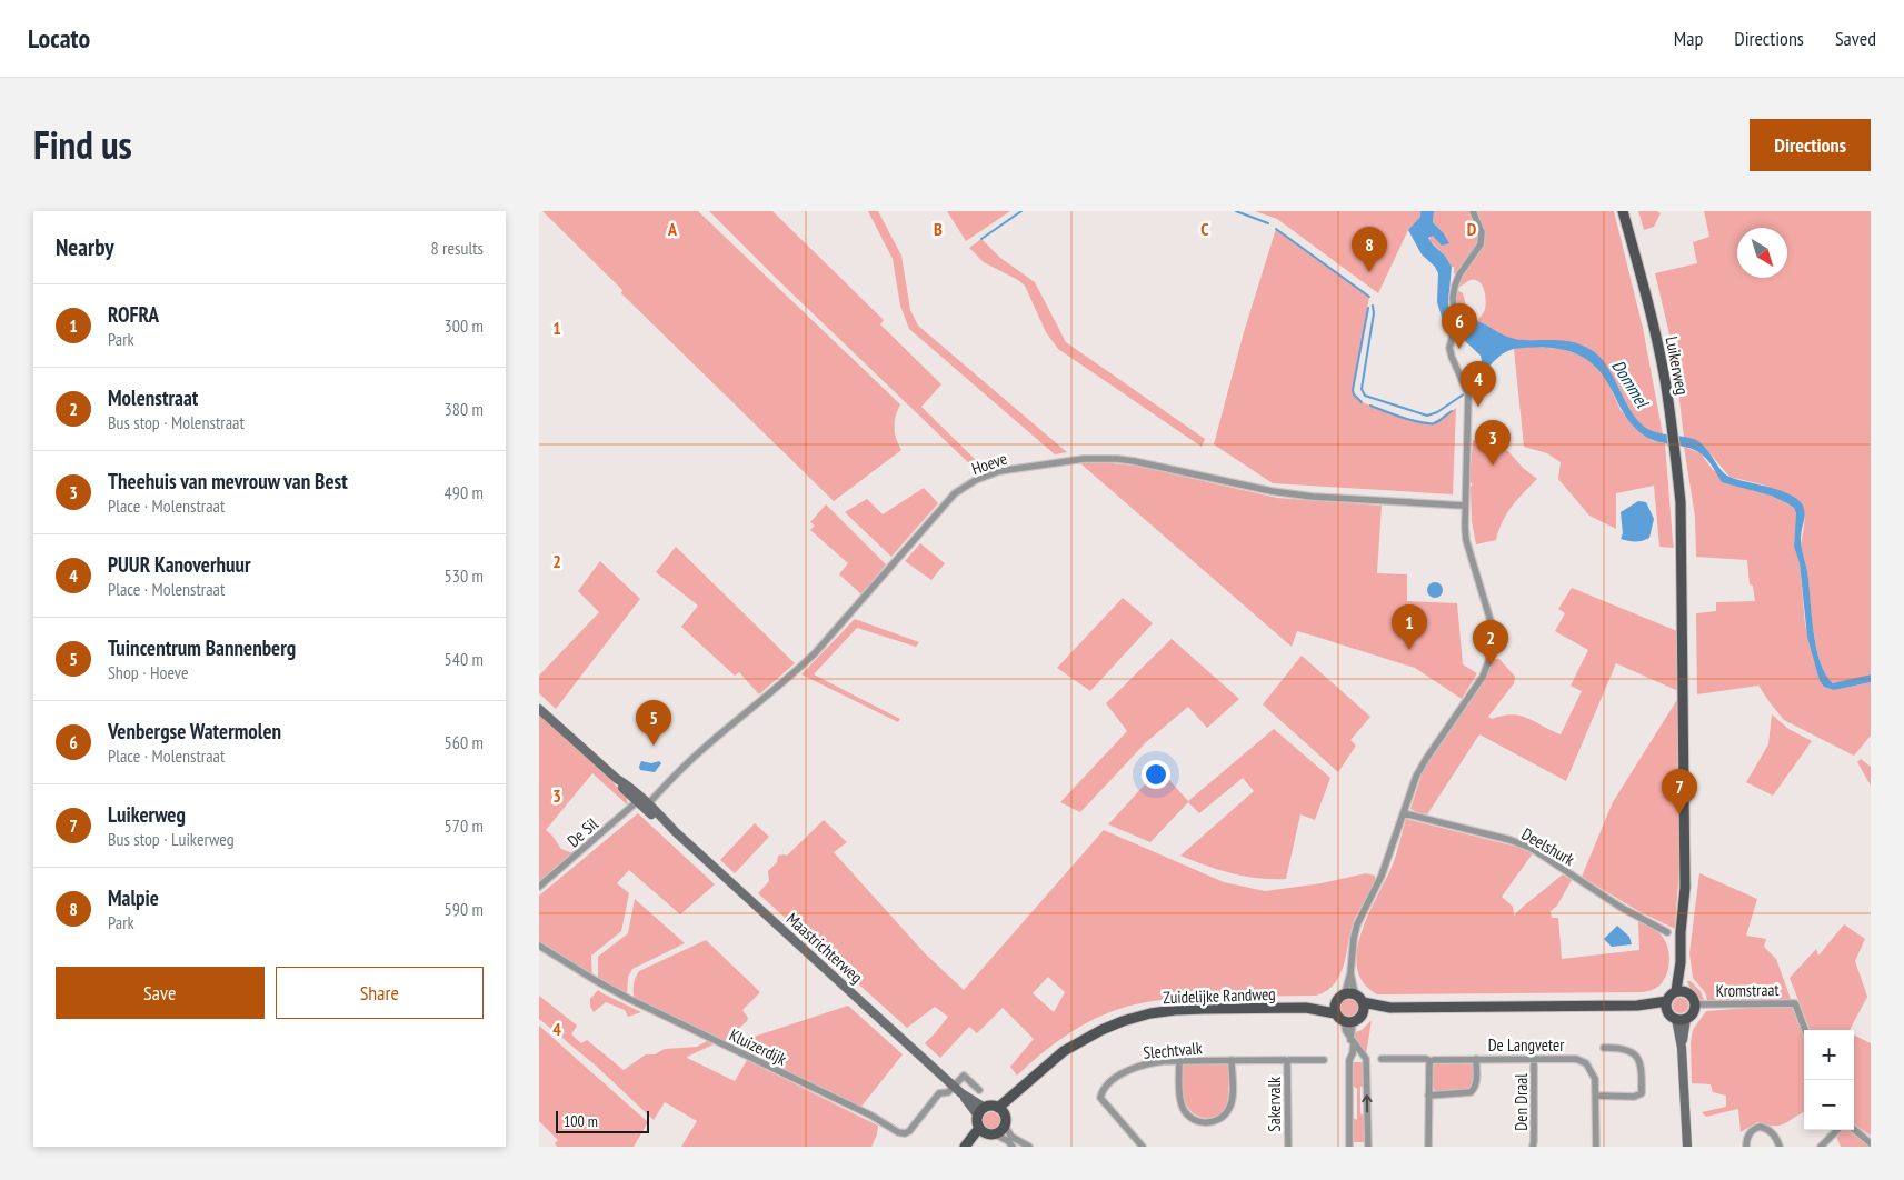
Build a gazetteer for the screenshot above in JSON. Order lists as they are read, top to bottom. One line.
{"streets":{"main road":["Luikerweg","Maastrichterweg","Zuidelijke Randweg"],"street":["Hoeve","De Sil","Deelshurk","Kromstraat","De Langveter","Kluizerdijk","Slechtvalk","Den Draal","Sakervalk"]},"crossings":[["Luikerweg","Kromstraat"],["Hoeve","De Sil"],["Hoeve","Maastrichterweg"],["De Sil","Maastrichterweg"],["Maastrichterweg","Zuidelijke Randweg"],["Maastrichterweg","Kluizerdijk"],["De Langveter","Den Draal"],["Slechtvalk","Sakervalk"]],"water":["Dommel"],"scale_bar":"100 m","north":"bottom right","page":{"header":"Locato","nav":["Map","Directions","Saved"],"title":"Find us","buttons":["Directions",["Save","Share"]],"heading":["Nearby","8 results"],"pins":["8","6","4","3","1","2","5","7"],"list":[{"mark":"1","name":"ROFRA","note":"Park","value":"300 m"},{"mark":"2","name":"Molenstraat","note":"Bus stop · Molenstraat","value":"380 m"},{"mark":"3","name":"Theehuis van mevrouw van Best","note":"Place · Molenstraat","value":"490 m"},{"mark":"4","name":"PUUR Kanoverhuur","note":"Place · Molenstraat","value":"530 m"},{"mark":"5","name":"Tuincentrum Bannenberg","note":"Shop · Hoeve","value":"540 m"},{"mark":"6","name":"Venbergse Watermolen","note":"Place · Molenstraat","value":"560 m"},{"mark":"7","name":"Luikerweg","note":"Bus stop · Luikerweg","value":"570 m"},{"mark":"8","name":"Malpie","note":"Park","value":"590 m"}],"map_buttons":["+","−"],"scale":"100 m"},"grid":{"columns":["A","B","C","D"],"rows":["1","2","3","4"]}}
